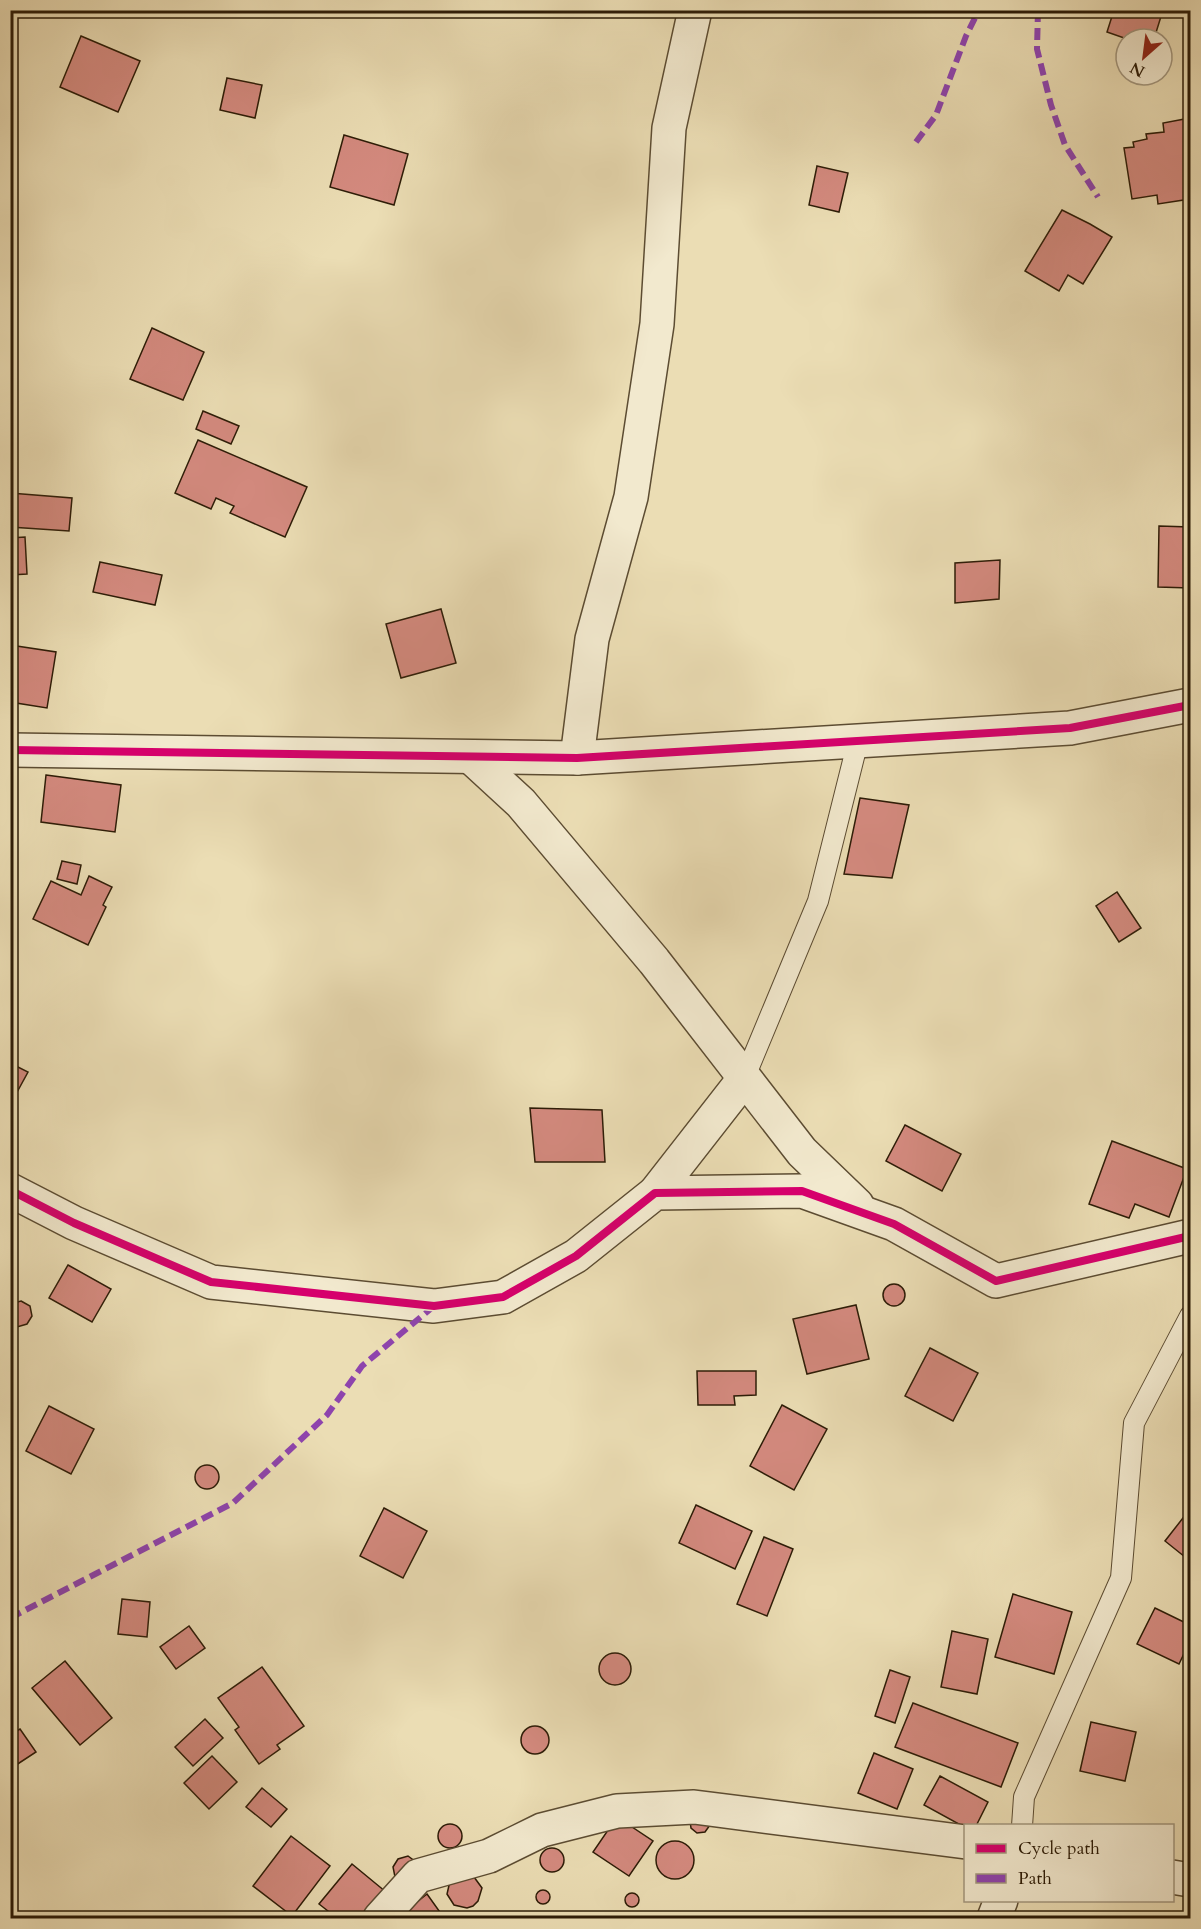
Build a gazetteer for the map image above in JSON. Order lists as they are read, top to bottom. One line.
{"legend":["Cycle path","Path"],"north":"bottom left"}
